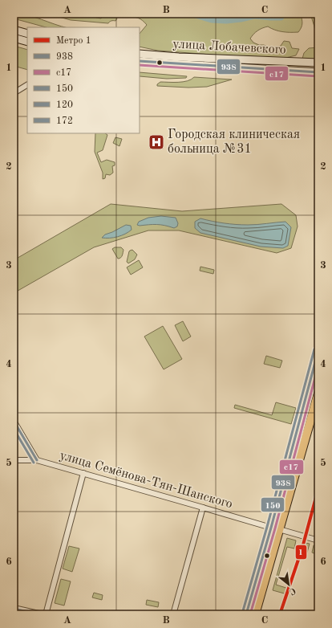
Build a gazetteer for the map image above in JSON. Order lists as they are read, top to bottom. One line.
{"streets":{"main road":["улица Лобачевского"],"street":["улица Семёнова-Тян-Шанского"]},"places":{"hospital":["Городская клиническая больница №31"]},"lines":["transit line 938","transit line с17","transit line 150","transit line 120","transit line 172","metro line 1"],"legend":["Метро 1","938","с17","150","120","172"],"north":"bottom right","grid":{"columns":["A","B","C"],"rows":["1","2","3","4","5","6"]}}
